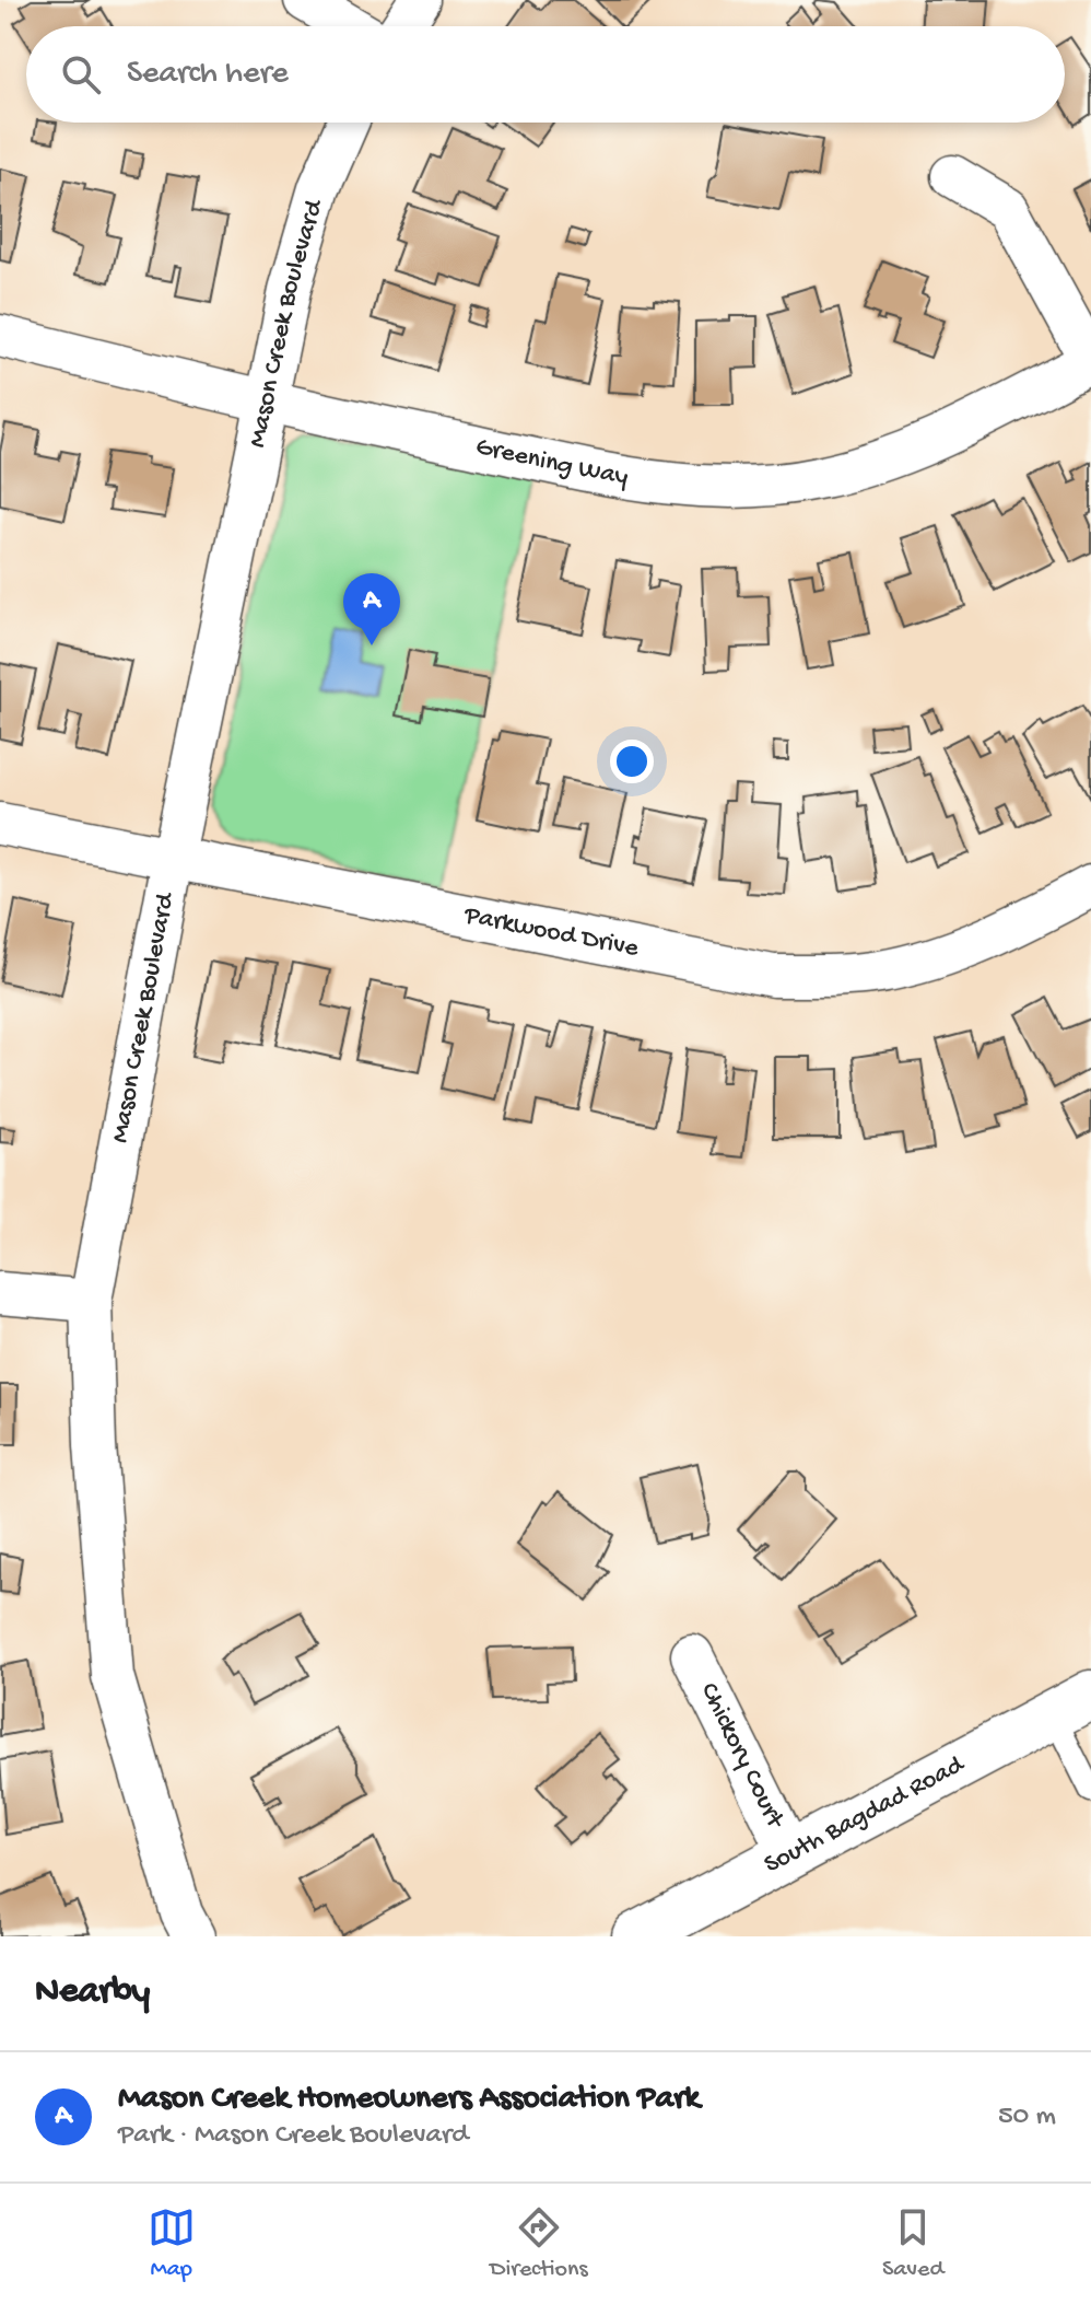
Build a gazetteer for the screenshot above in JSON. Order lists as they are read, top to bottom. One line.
{"streets":{"main road":["South Bagdad Road"],"street":["Mason Creek Boulevard","Greening Way","Parkwood Drive","Chickory Court"]},"crossings":[["Mason Creek Boulevard","Greening Way"],["Mason Creek Boulevard","Parkwood Drive"],["Chickory Court","South Bagdad Road"]],"page":{"search":"Search here","pins":"A","heading":"Nearby","list":[{"mark":"A","name":"Mason Creek Homeowners Association Park","note":"Park · Mason Creek Boulevard","value":"50 m"}],"nav":["Map","Directions","Saved"]}}
